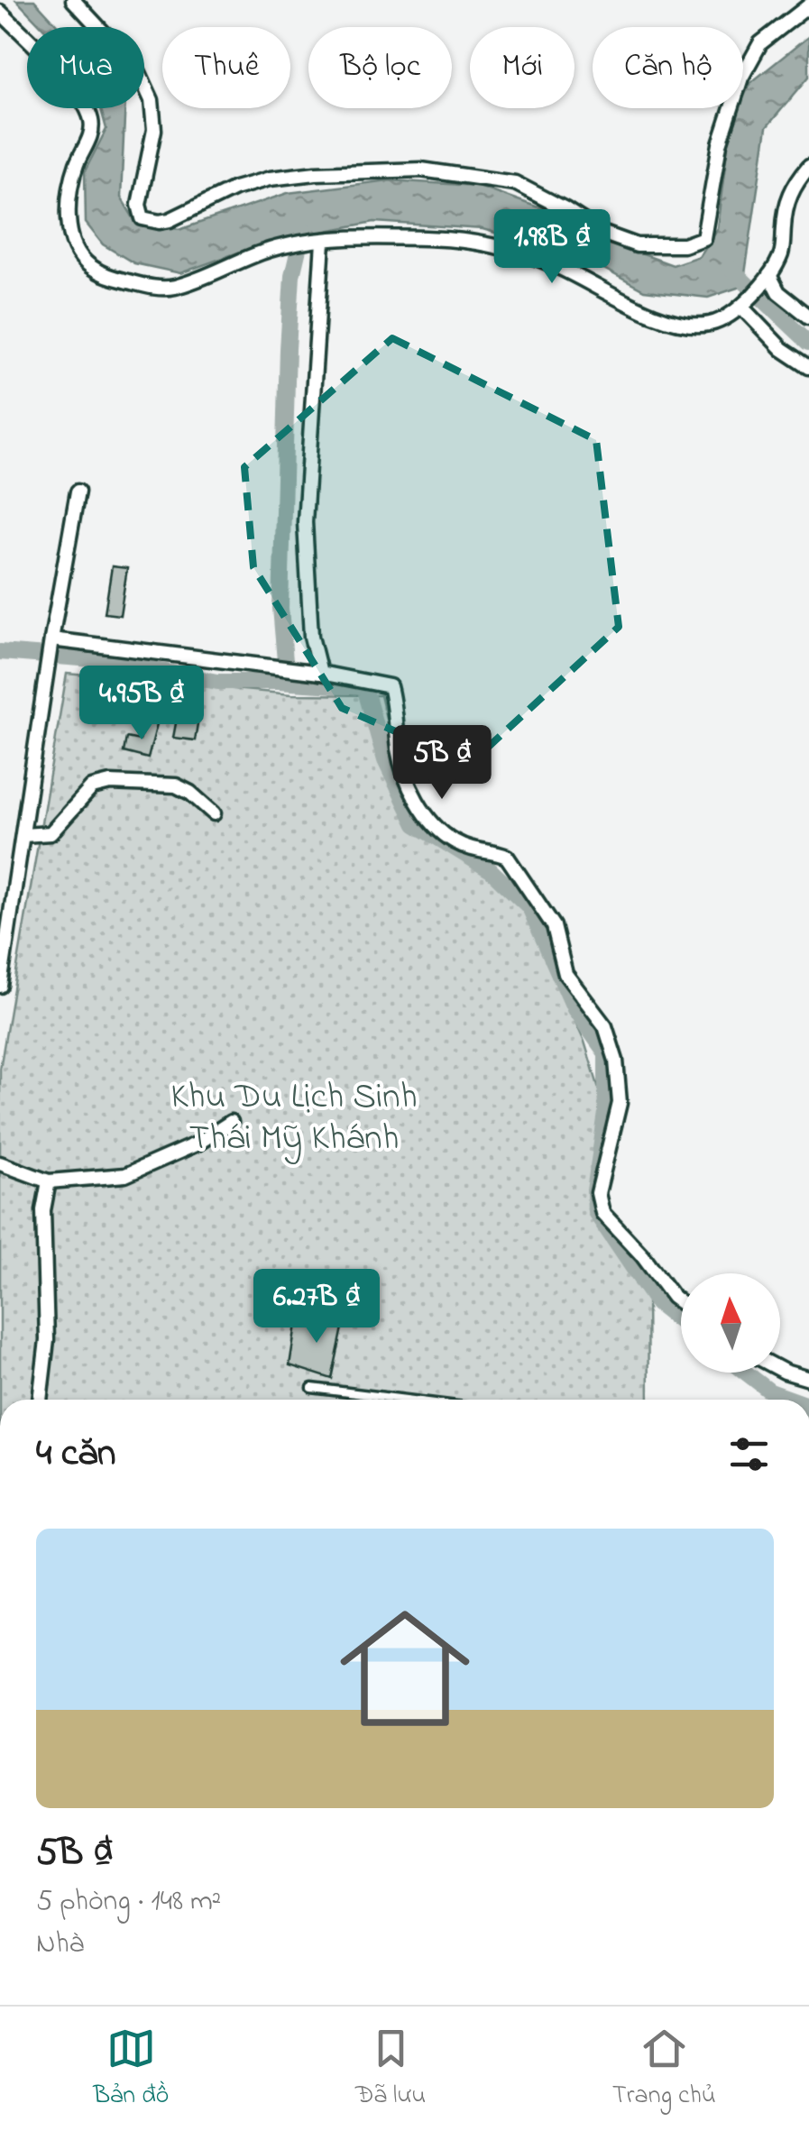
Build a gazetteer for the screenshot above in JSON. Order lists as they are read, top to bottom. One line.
{"parks":["Khu Du Lịch Sinh Thái Mỹ Khánh"],"north":"top","page":{"chip":["Mua","Thuê","Bộ lọc","Mới","Căn hộ"],"price":["1.98B ₫","4.95B ₫","5B ₫","6.27B ₫"],"heading":"4 căn","list":[{"name":"5B ₫","note":"5 phòng · 148 m² · Nhà"}],"tabs":["Bản đồ","Đã lưu","Trang chủ"]}}
